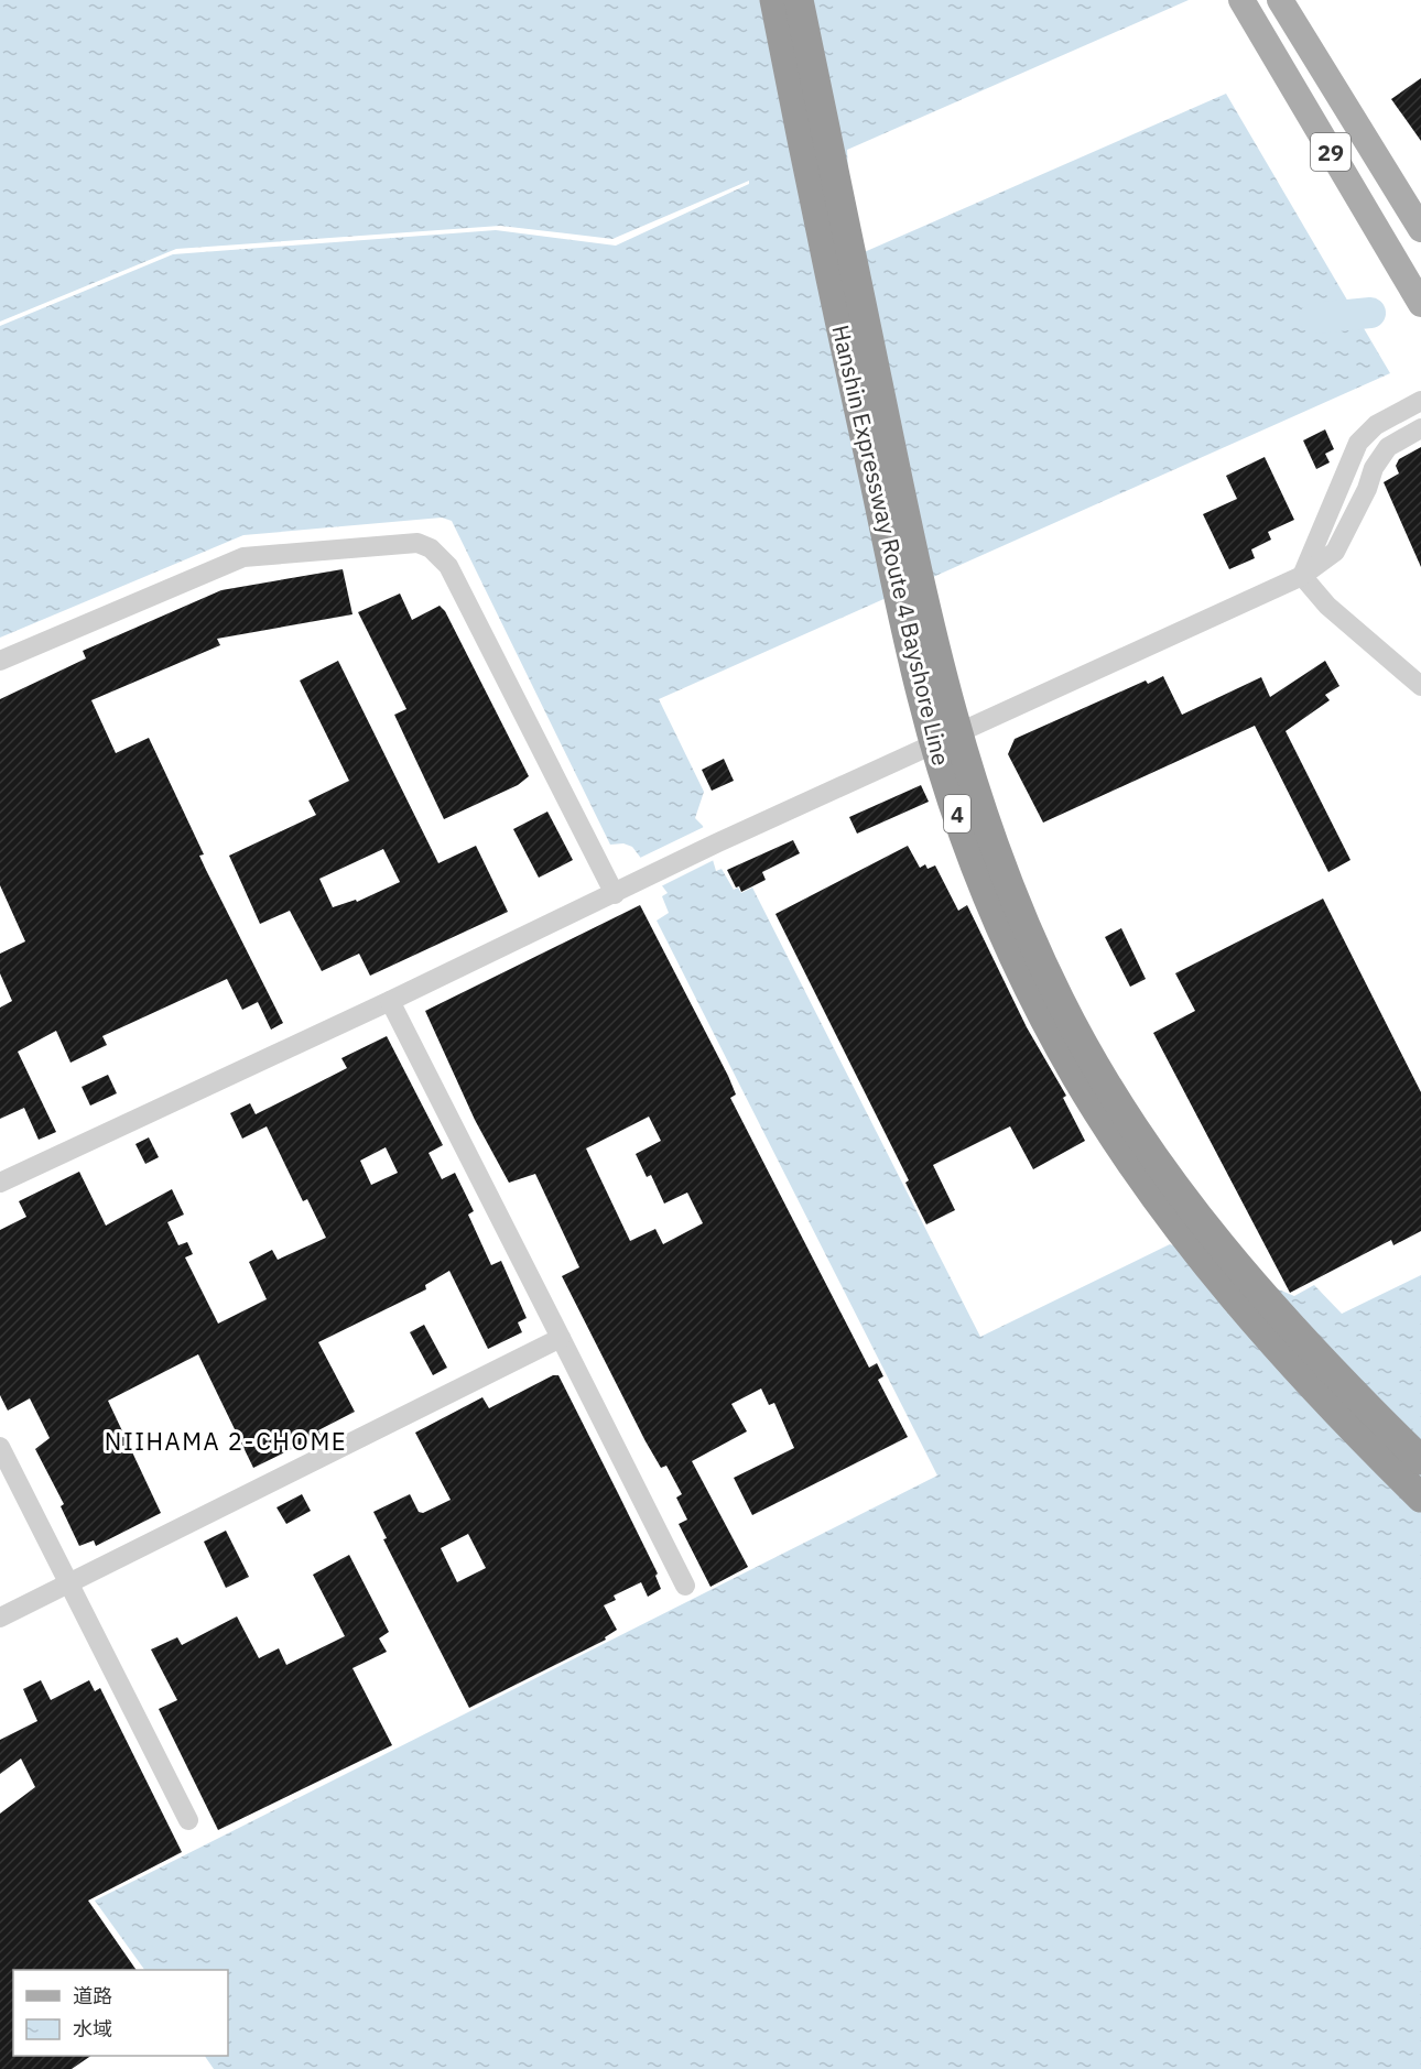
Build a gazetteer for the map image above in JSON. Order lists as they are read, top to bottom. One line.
{"streets":{"highway":["Hanshin Expressway Route 4 Bayshore Line","4"],"main road":["29"]},"districts":["NIIHAMA 2-CHOME"],"legend":["道路","水域"]}
